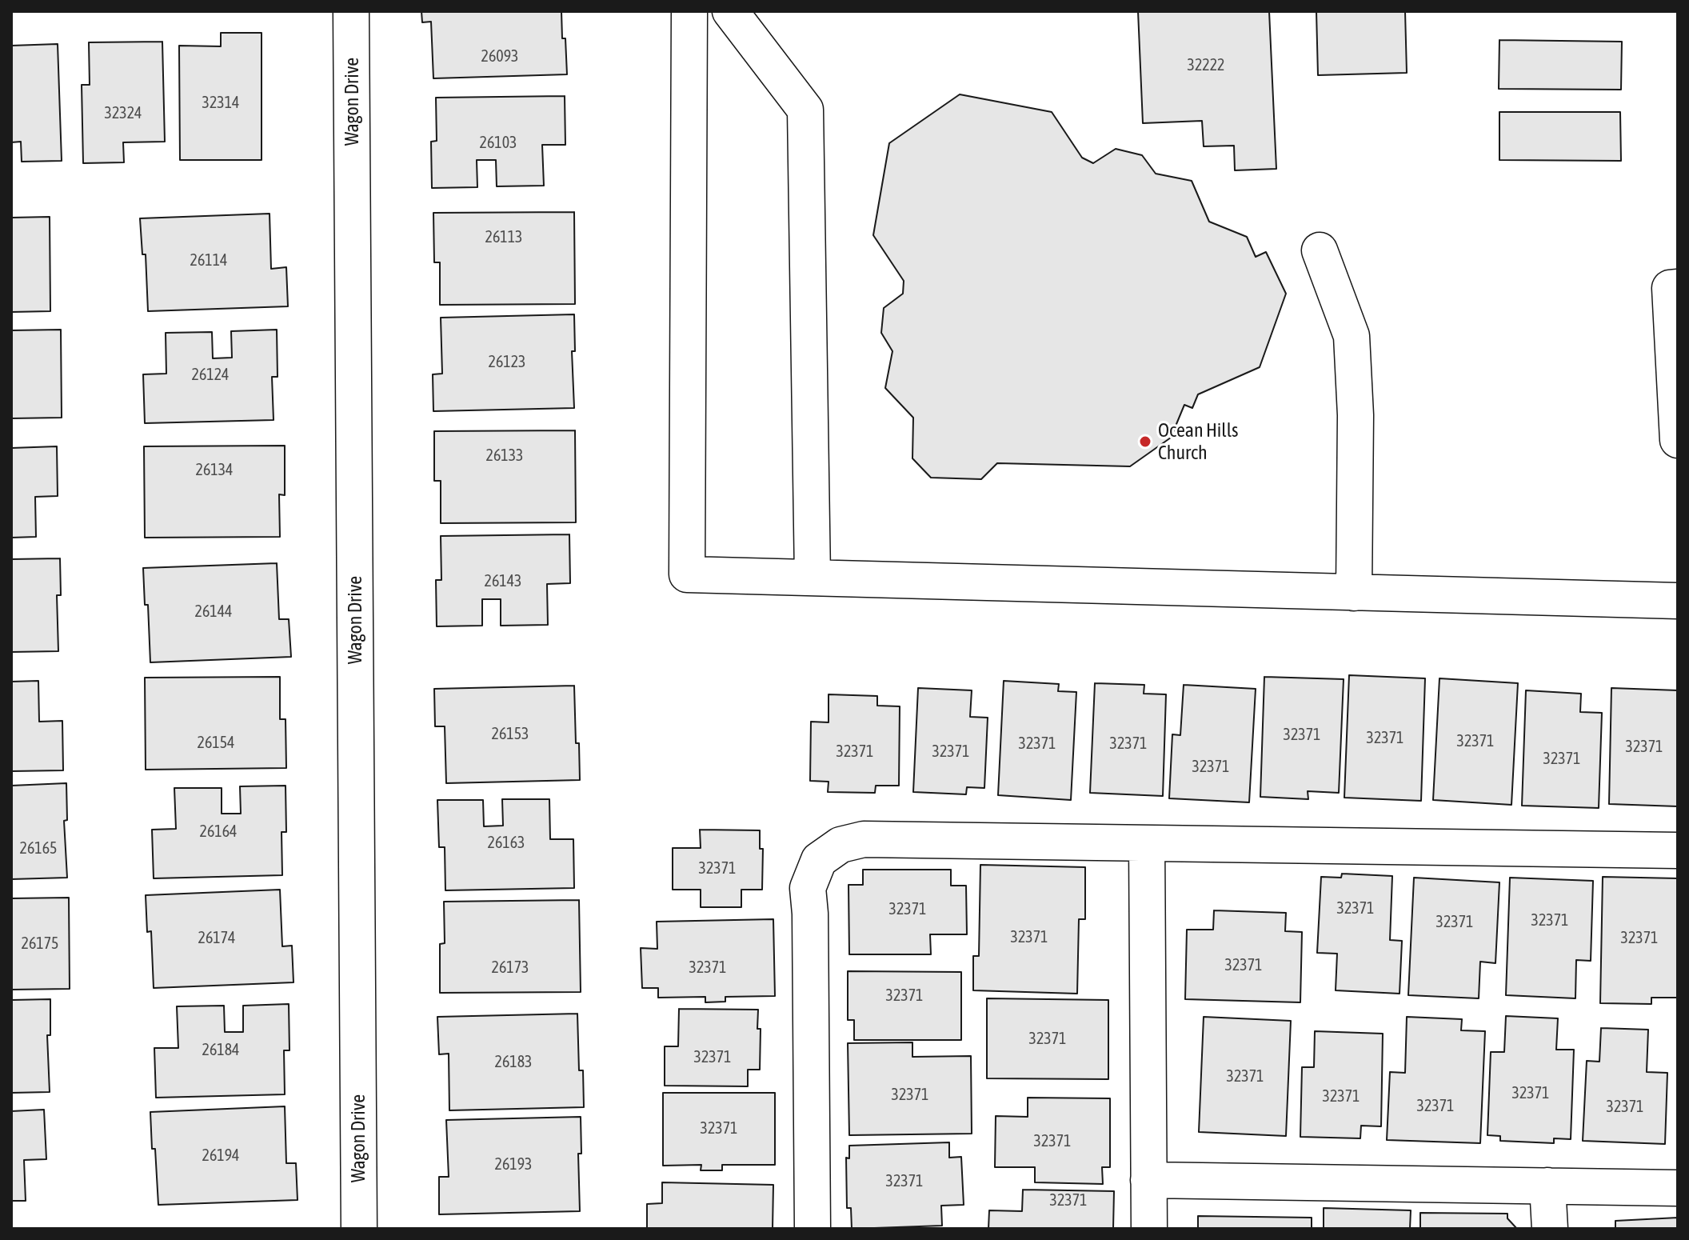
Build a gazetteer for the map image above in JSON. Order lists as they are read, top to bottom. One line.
{"streets":{"street":["Wagon Drive"]},"places":["Ocean Hills Church"],"house_numbers":["26093","32222","32314","32324","26103","26113","26114","26123","26124","26133","26134","26143","26144","26153","32371","32371","32371","26154","32371","32371","32371","32371","32371","32371","32371","26164","26163","26165","32371","32371","32371","32371","32371","32371","26174","32371","26175","32371","26173","32371","32371","32371","26184","32371","26183","32371","32371","32371","32371","32371","32371","32371","32371","26194","26193","32371","32371"]}
